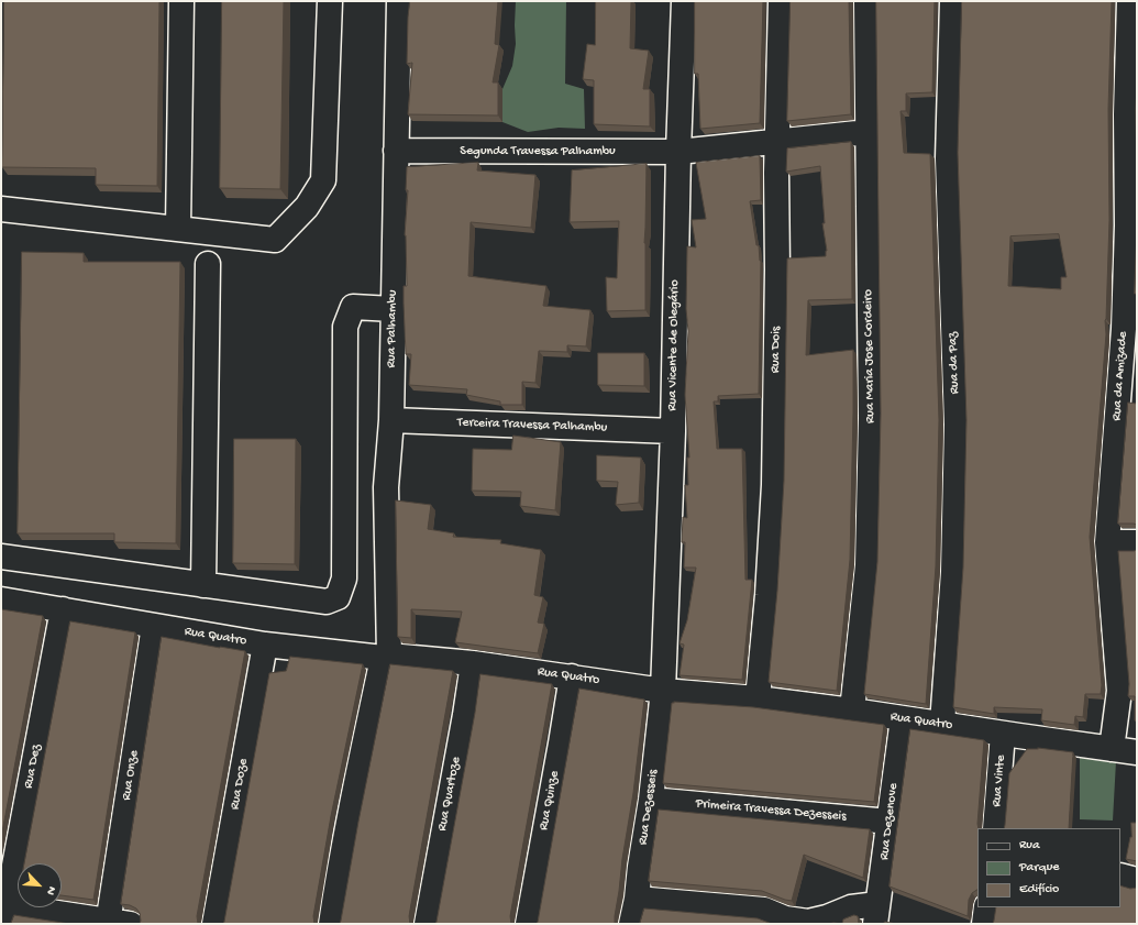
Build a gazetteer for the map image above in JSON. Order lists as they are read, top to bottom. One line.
{"streets":{"street":["Segunda Travessa Palhambu","Rua Palhambu","Rua Vicente de Olegário","Rua Dois","Rua Maria Jose Cordeiro","Rua da Paz","Rua da Amizade","Terceira Travessa Palhambu","Rua Quatro","Rua Dez","Rua Onze","Rua Vinte","Rua Doze","Rua Quartoze","Rua Quinze","Rua Dezesseis","Primeira Travessa Dezesseis","Rua Dezenove"]},"crossings":[["Segunda Travessa Palhambu","Rua Palhambu"],["Segunda Travessa Palhambu","Rua Vicente de Olegário"],["Segunda Travessa Palhambu","Rua Dois"],["Segunda Travessa Palhambu","Rua Maria Jose Cordeiro"],["Rua Palhambu","Terceira Travessa Palhambu"],["Rua Palhambu","Rua Quatro"],["Rua Vicente de Olegário","Terceira Travessa Palhambu"],["Rua Vicente de Olegário","Rua Quatro"],["Rua Vicente de Olegário","Rua Dezesseis"],["Rua Dois","Rua Quatro"],["Rua Maria Jose Cordeiro","Rua Quatro"],["Rua da Paz","Rua Quatro"],["Rua da Amizade","Rua Quatro"],["Rua Quatro","Rua Dez"],["Rua Quatro","Rua Onze"],["Rua Quatro","Rua Vinte"],["Rua Quatro","Rua Doze"],["Rua Quatro","Rua Quartoze"],["Rua Quatro","Rua Quinze"],["Rua Quatro","Rua Dezesseis"],["Rua Quatro","Rua Dezenove"],["Rua Dezesseis","Primeira Travessa Dezesseis"],["Primeira Travessa Dezesseis","Rua Dezenove"]],"legend":["Rua","Parque","Edifício"],"north":"bottom right"}
